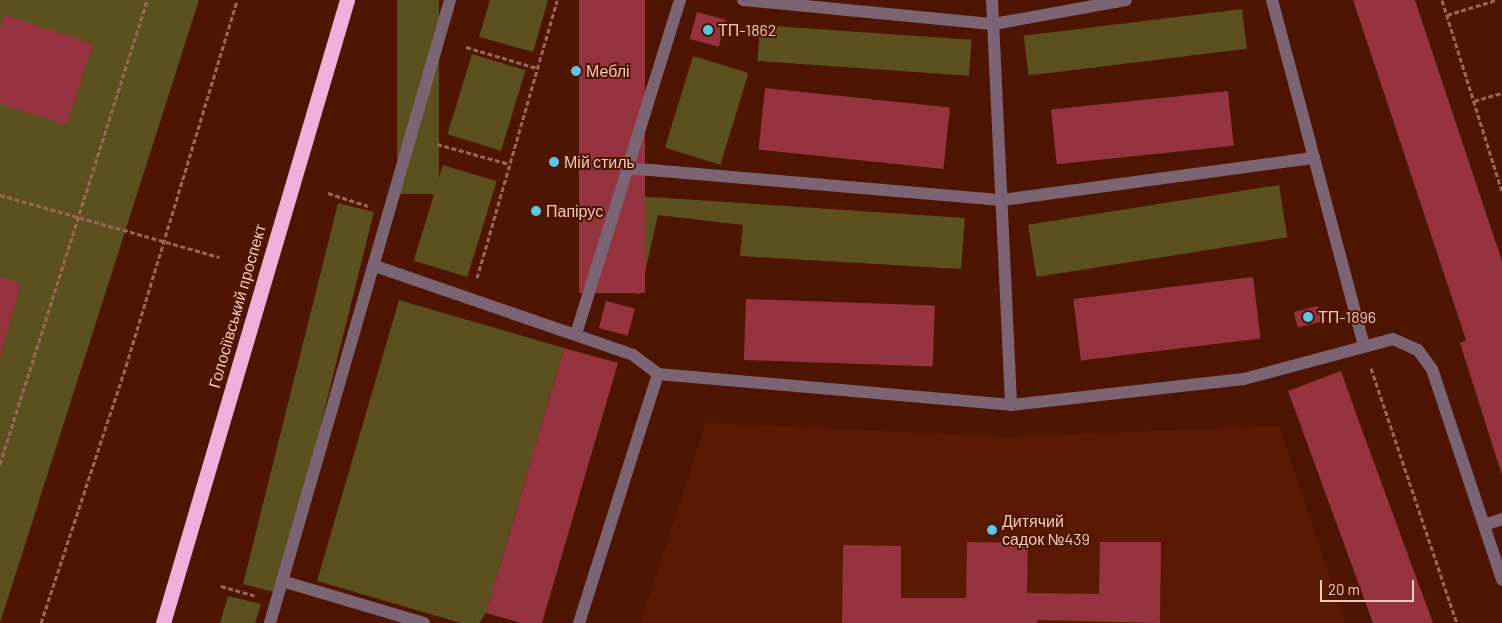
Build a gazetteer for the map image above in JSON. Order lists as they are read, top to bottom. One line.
{"streets":{"highway":["Голосіївський проспект"]},"places":["ТП-1862","Меблі","Мій стиль","Папірус","ТП-1896","Дитячий садок №439"],"scale_bar":"20 m"}
